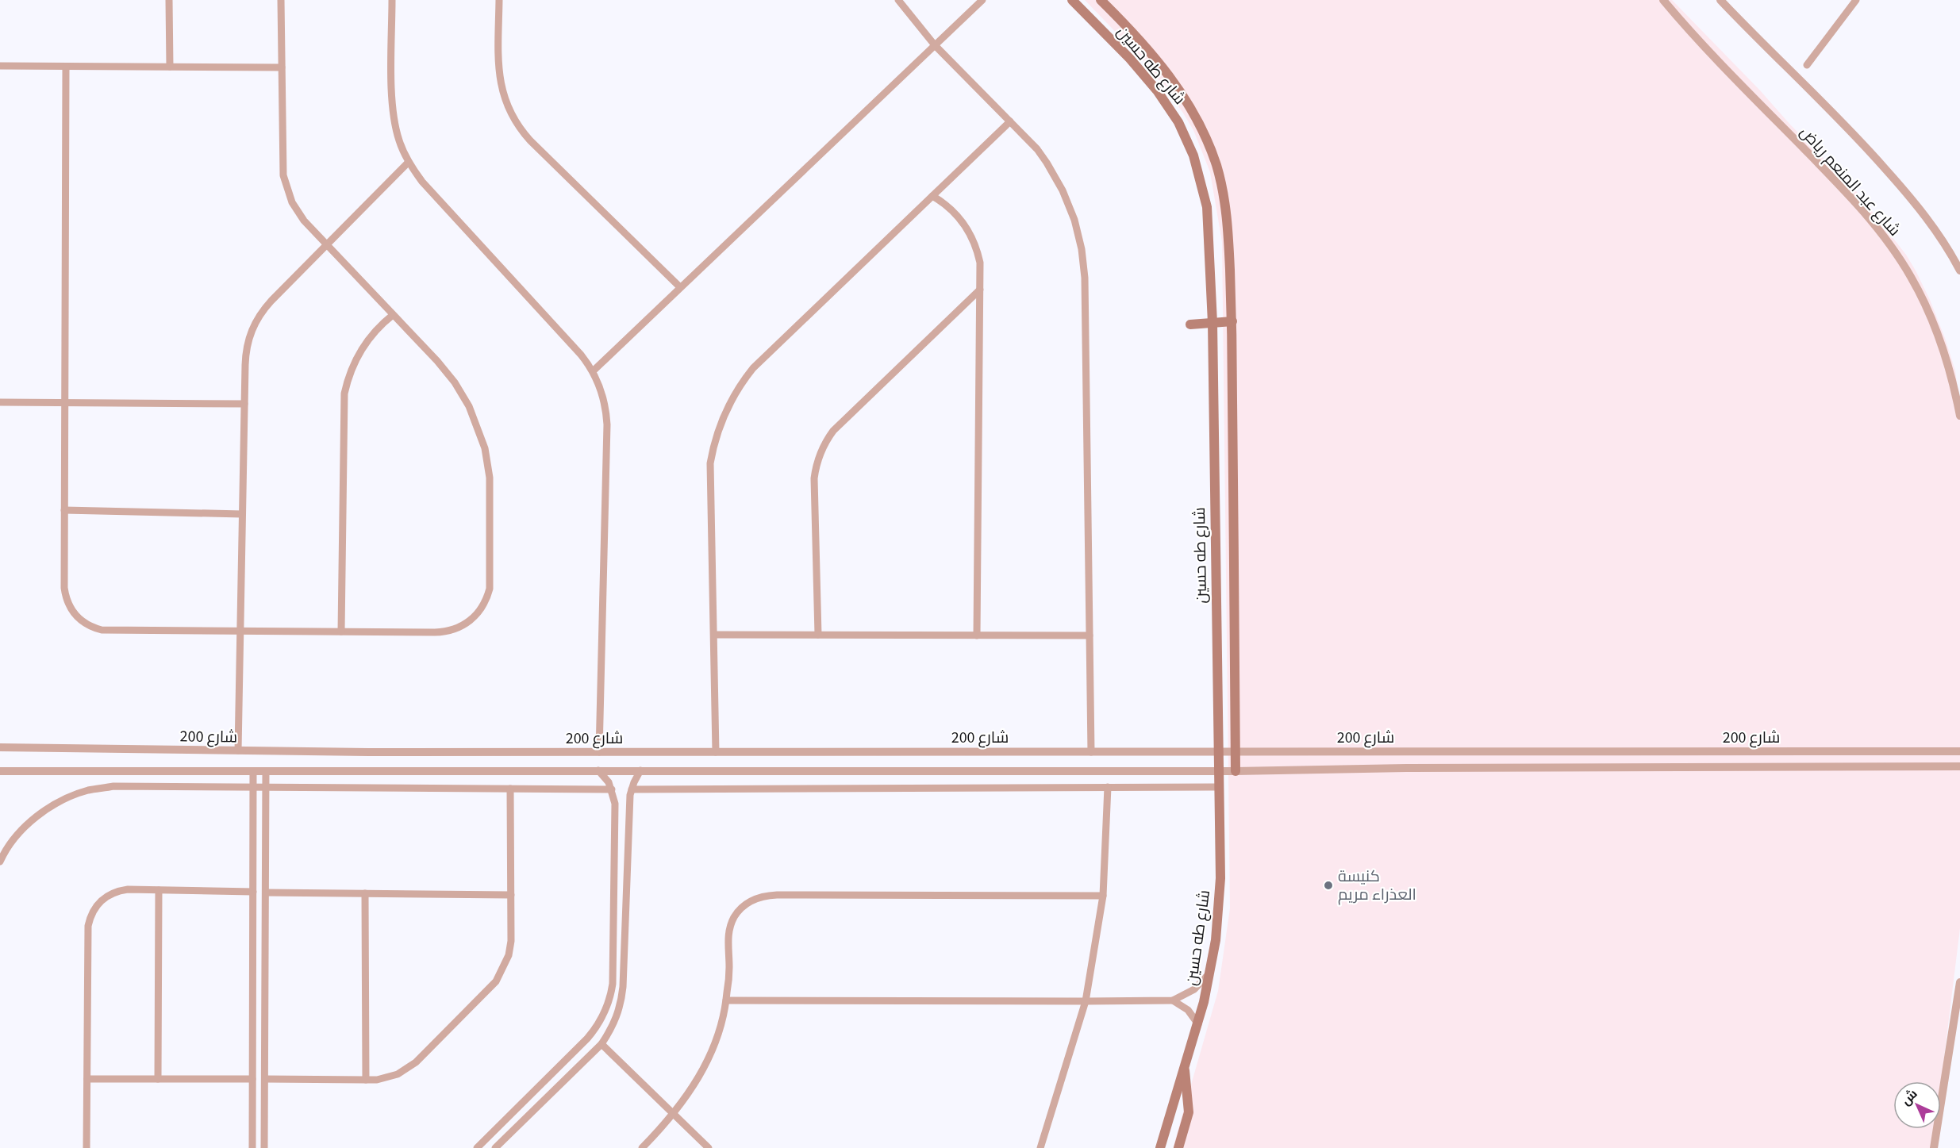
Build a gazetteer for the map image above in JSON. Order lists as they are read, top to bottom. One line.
{"streets":{"main road":["شارع طه حسين"],"street":["شارع عبد المنعم رياض","شارع 200"]},"crossings":[["شارع طه حسين","شارع 200"]],"places":["كنيسة العذراء مريم"],"north":"top left"}
